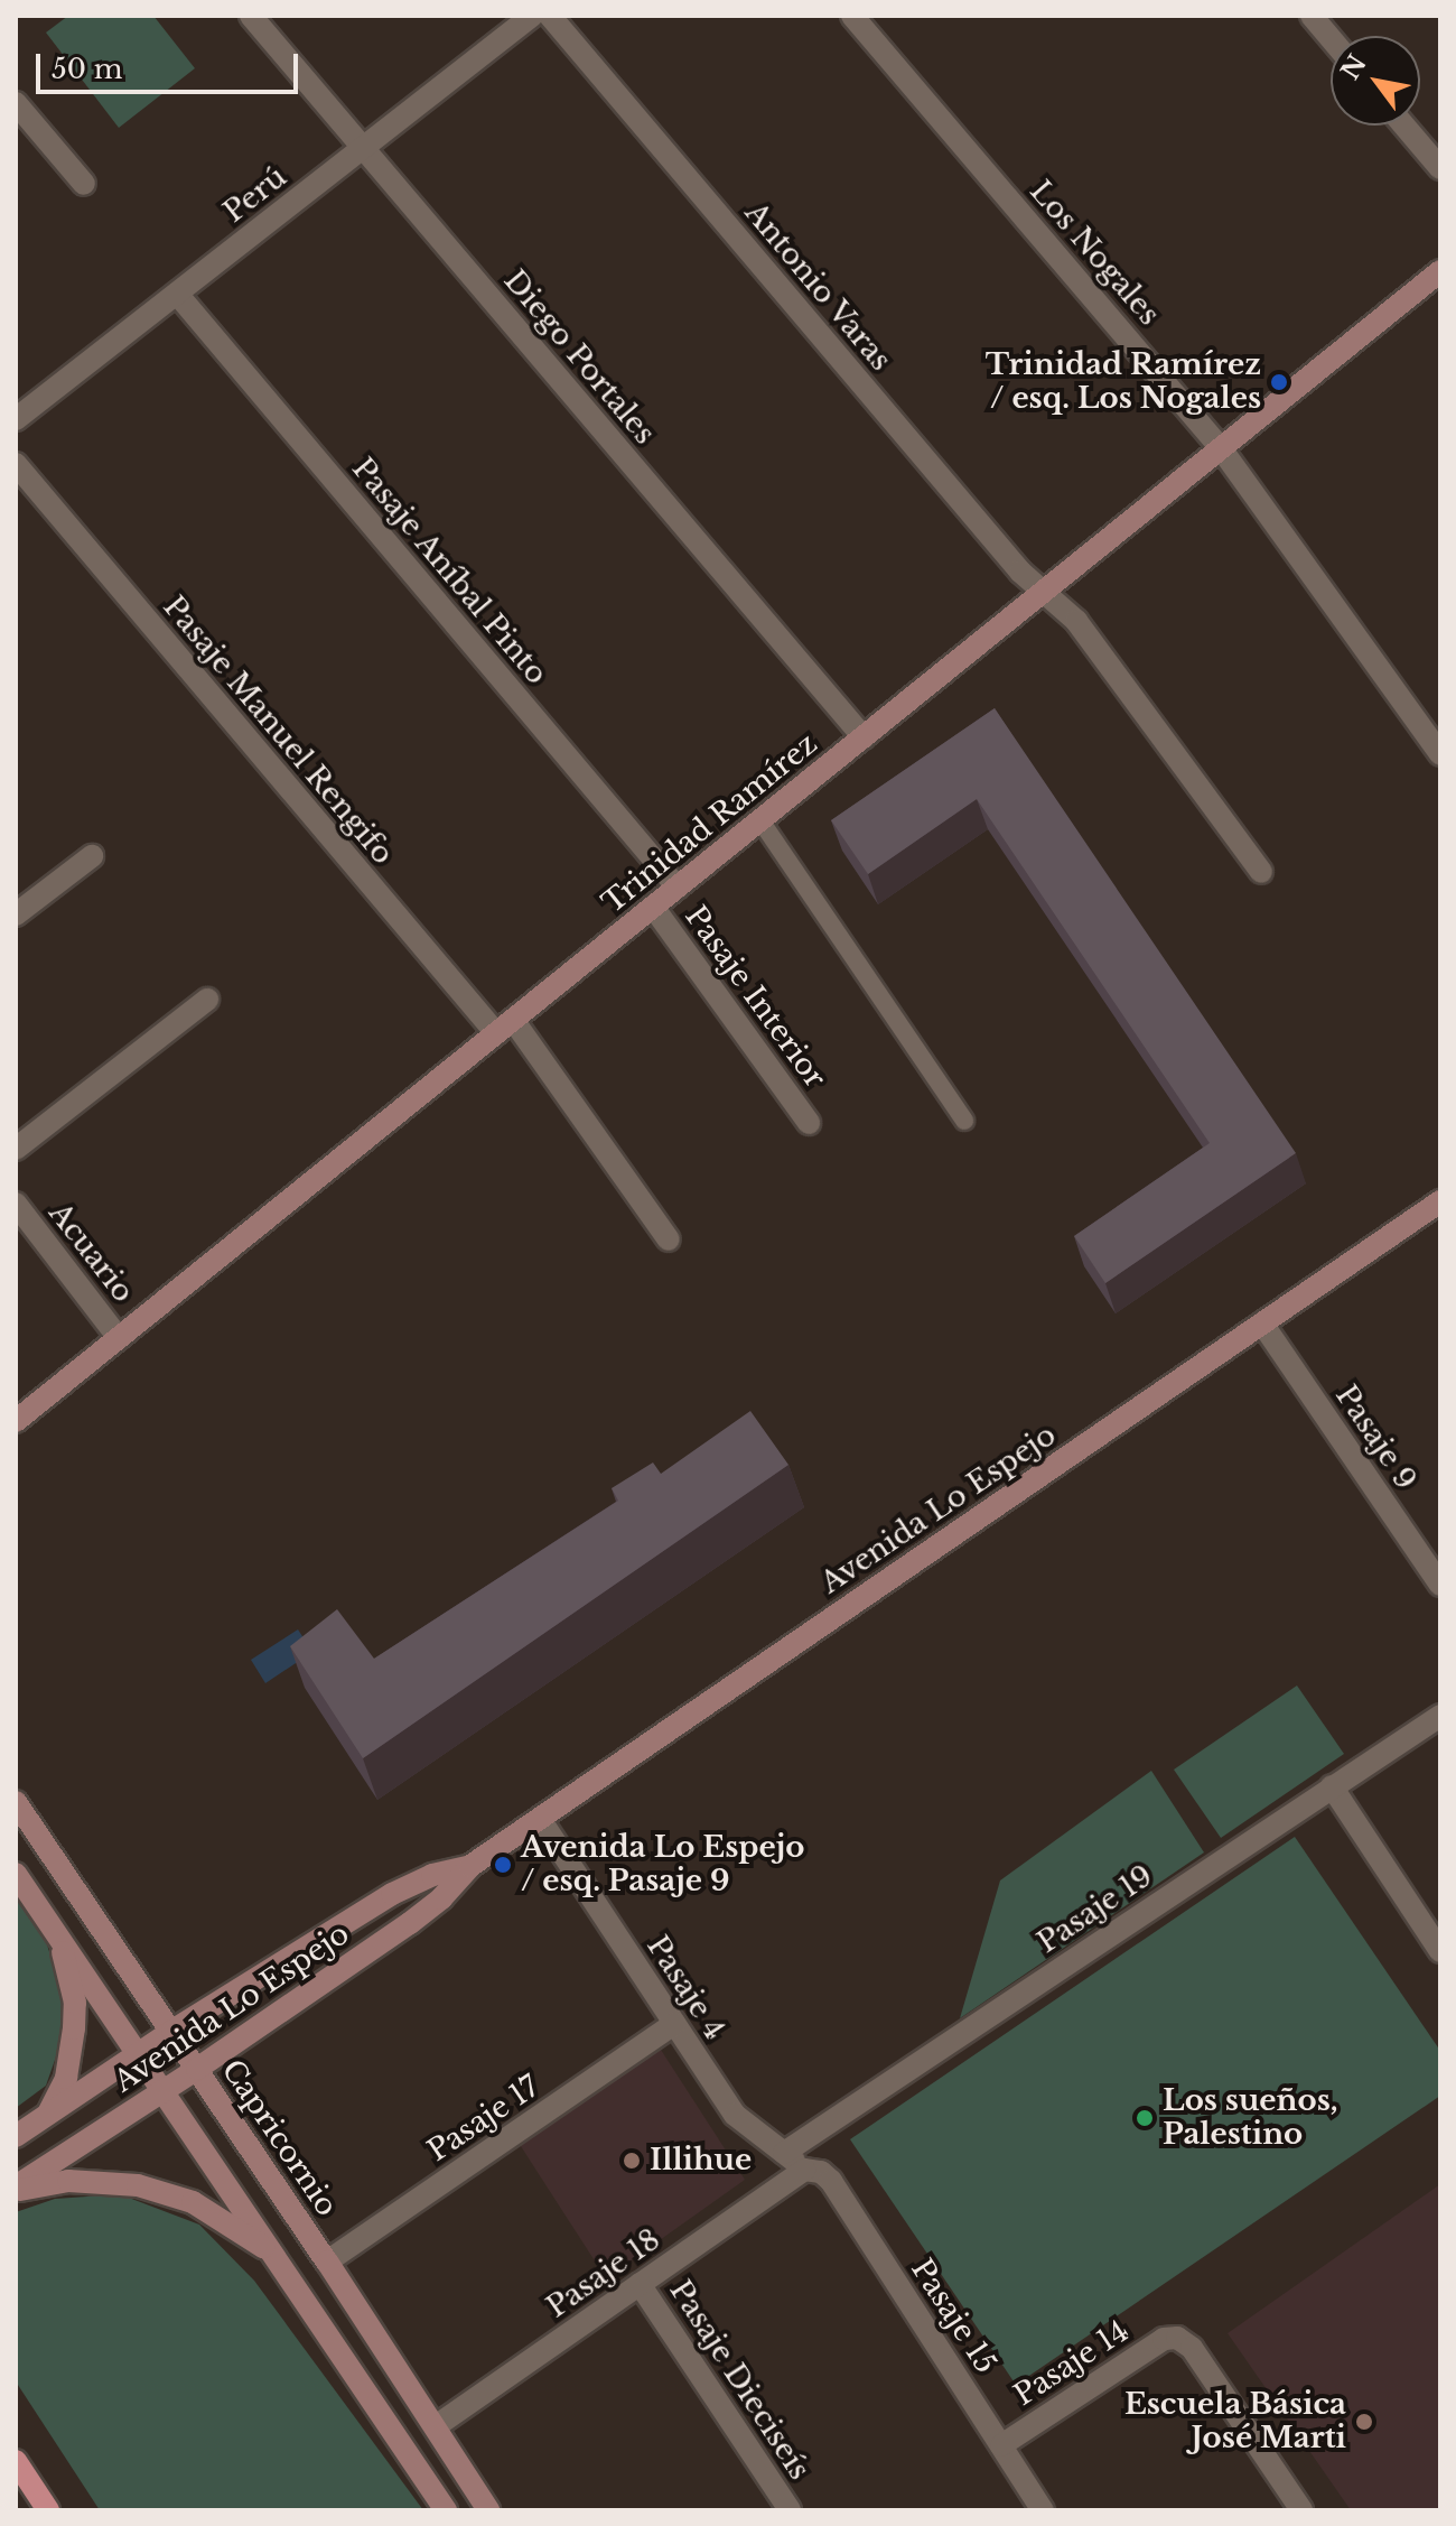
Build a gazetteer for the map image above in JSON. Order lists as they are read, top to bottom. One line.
{"streets":{"main road":["Trinidad Ramírez","Avenida Lo Espejo","Capricornio"],"street":["Perú","Los Nogales","Antonio Varas","Diego Portales","Pasaje Aníbal Pinto","Pasaje Manuel Rengifo","Pasaje Interior","Acuario","Pasaje 9","Pasaje 19","Pasaje 4","Pasaje 17","Pasaje 18","Pasaje 15","Pasaje 14","Pasaje Dieciseís"]},"crossings":[["Perú","Diego Portales"],["Perú","Pasaje Aníbal Pinto"],["Los Nogales","Trinidad Ramírez"],["Antonio Varas","Trinidad Ramírez"],["Diego Portales","Trinidad Ramírez"],["Pasaje Aníbal Pinto","Trinidad Ramírez"],["Pasaje Manuel Rengifo","Trinidad Ramírez"],["Trinidad Ramírez","Pasaje Interior"],["Trinidad Ramírez","Acuario"],["Pasaje 9","Avenida Lo Espejo"],["Avenida Lo Espejo","Pasaje 4"],["Avenida Lo Espejo","Capricornio"],["Pasaje 19","Pasaje 4"],["Pasaje 4","Pasaje 17"],["Pasaje 4","Pasaje 18"],["Pasaje 4","Pasaje 15"],["Pasaje 17","Capricornio"],["Capricornio","Pasaje 18"],["Pasaje 18","Pasaje 15"],["Pasaje 18","Pasaje Dieciseís"],["Pasaje 15","Pasaje 14"]],"places":["Trinidad Ramírez / esq. Los Nogales","Avenida Lo Espejo / esq. Pasaje 9","Los sueños, Palestino","Illihue","Escuela Básica José Marti"],"scale_bar":"50 m","north":"top left"}
